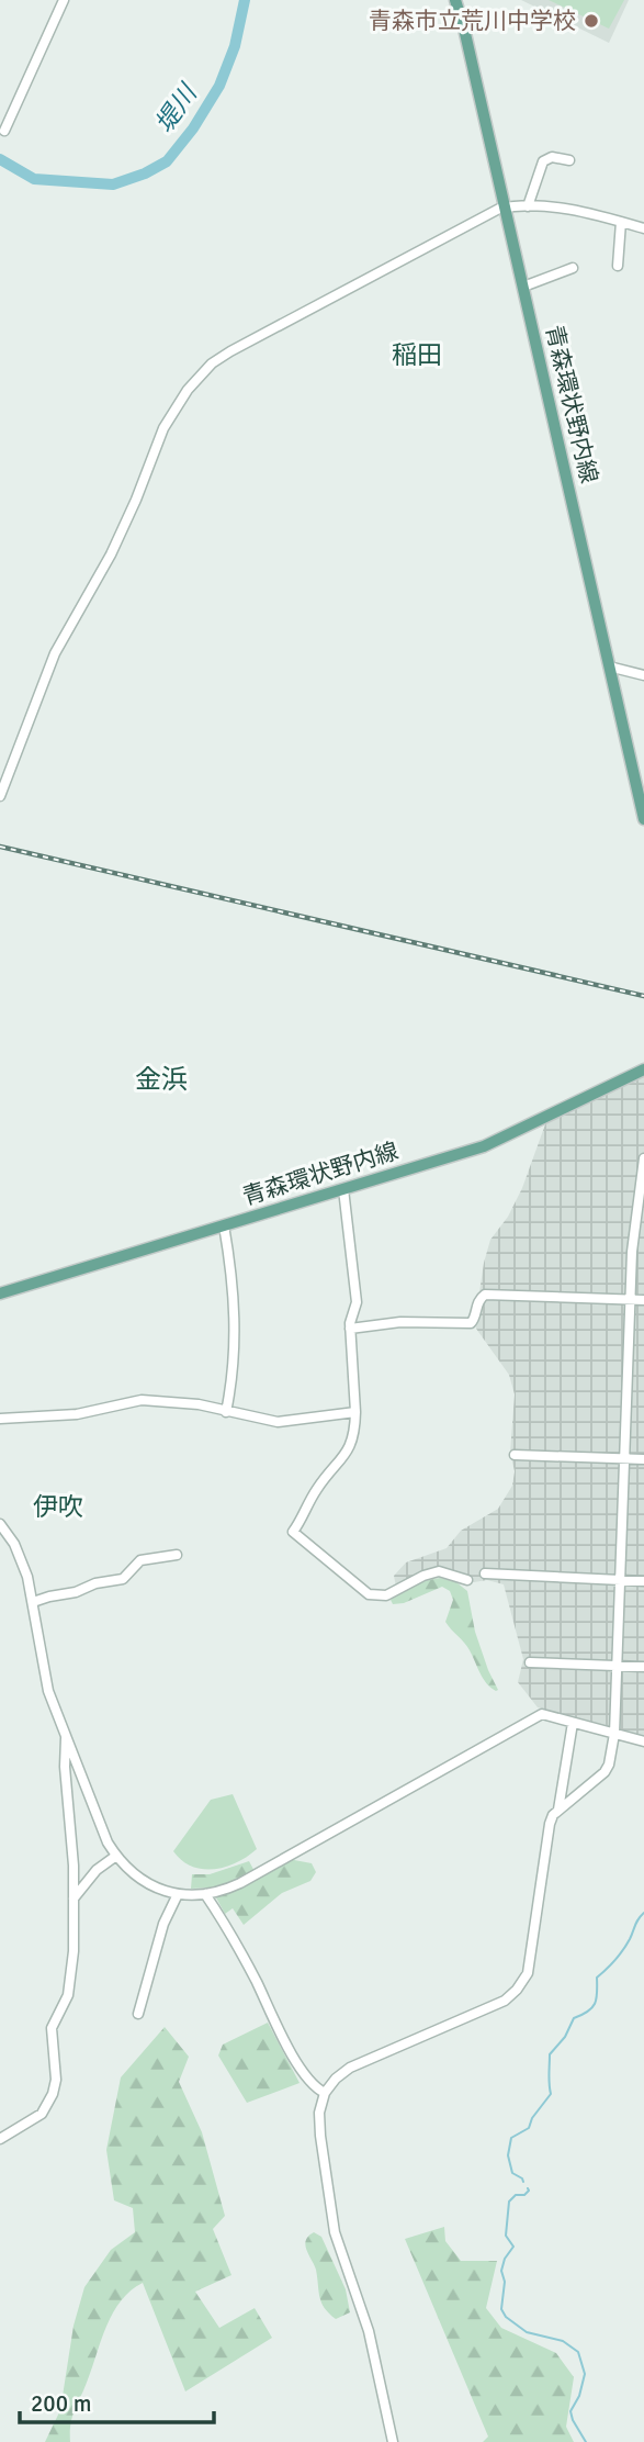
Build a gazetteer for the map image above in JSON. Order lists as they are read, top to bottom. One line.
{"streets":{"main road":["青森環状野内線"]},"districts":["稲田","金浜","伊吹"],"water":["堤川"],"places":["青森市立荒川中学校"],"scale_bar":"200 m"}
